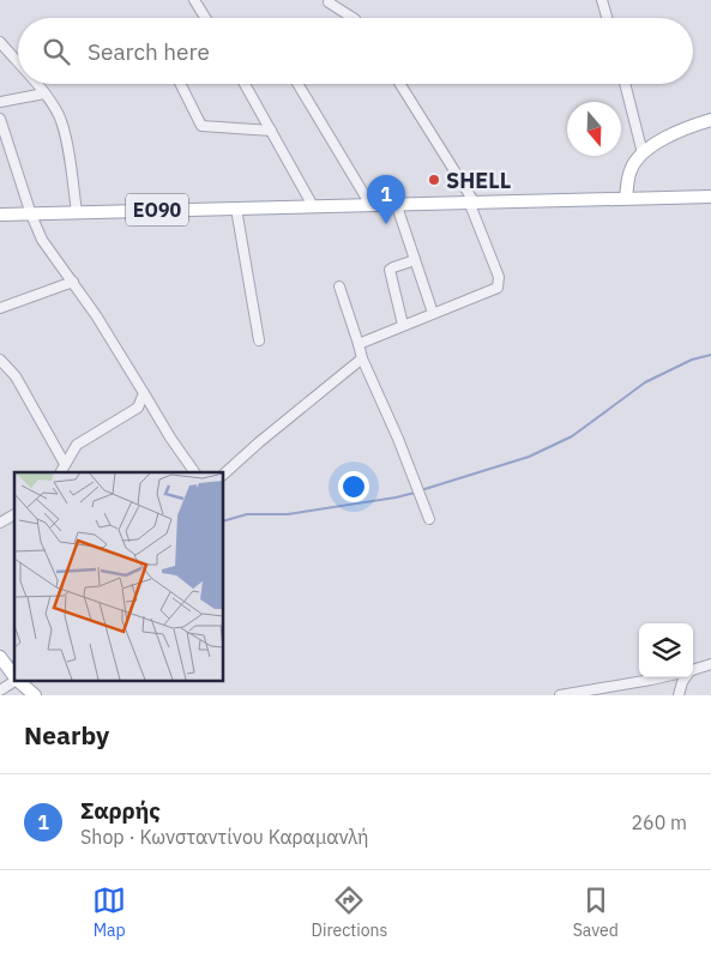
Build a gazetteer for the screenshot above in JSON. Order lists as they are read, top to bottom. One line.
{"streets":{"main road":["ΕΟ90"]},"places":["SHELL"],"north":"bottom","page":{"search":"Search here","pins":"1","heading":"Nearby","list":[{"mark":"1","name":"Σαρρής","note":"Shop · Κωνσταντίνου Καραμανλή","value":"260 m"}],"nav":["Map","Directions","Saved"]}}
